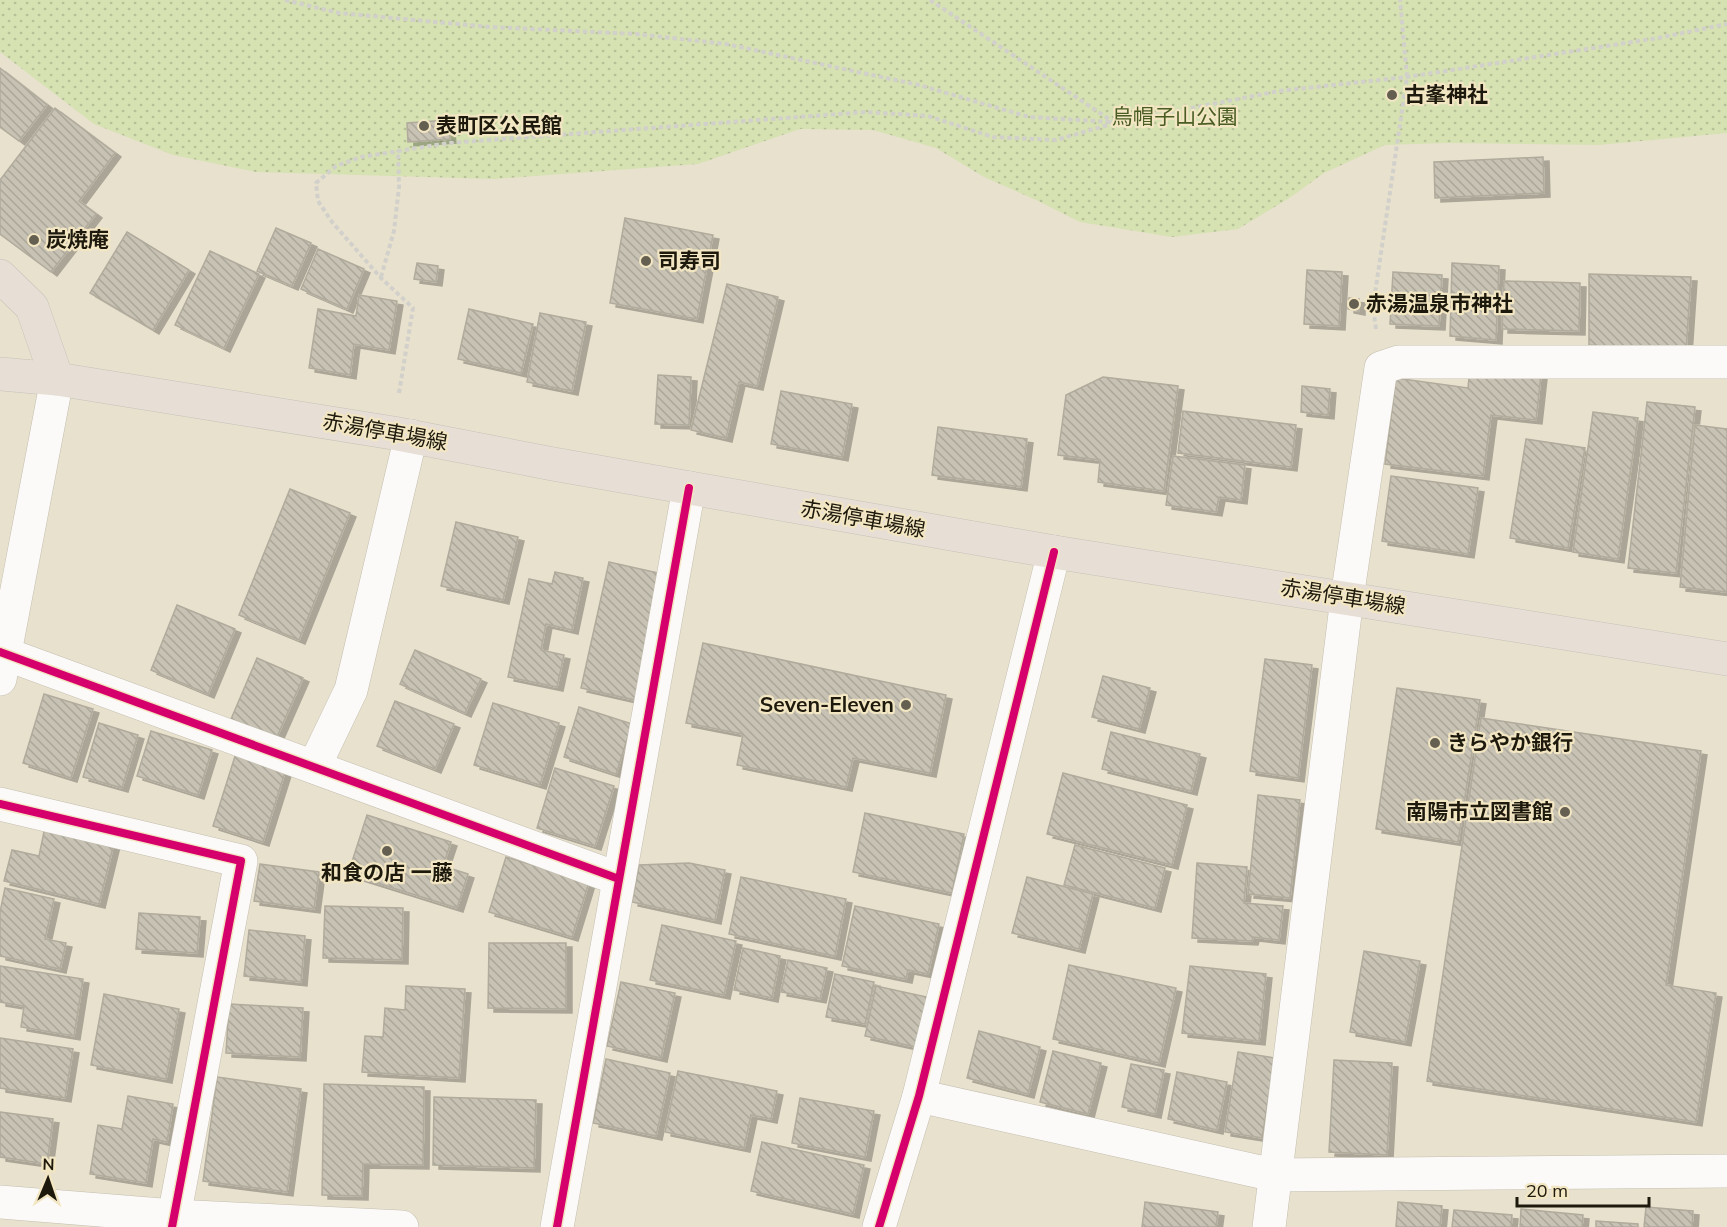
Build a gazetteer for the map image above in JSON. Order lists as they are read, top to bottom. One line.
{"streets":{"main road":["赤湯停車場線"]},"parks":["烏帽子山公園"],"places":["古峯神社","表町区公民館","炭焼庵","司寿司","赤湯温泉市神社","Seven-Eleven","きらやか銀行","南陽市立図書館","和食の店 一藤"],"scale_bar":"20 m","north":"top"}
